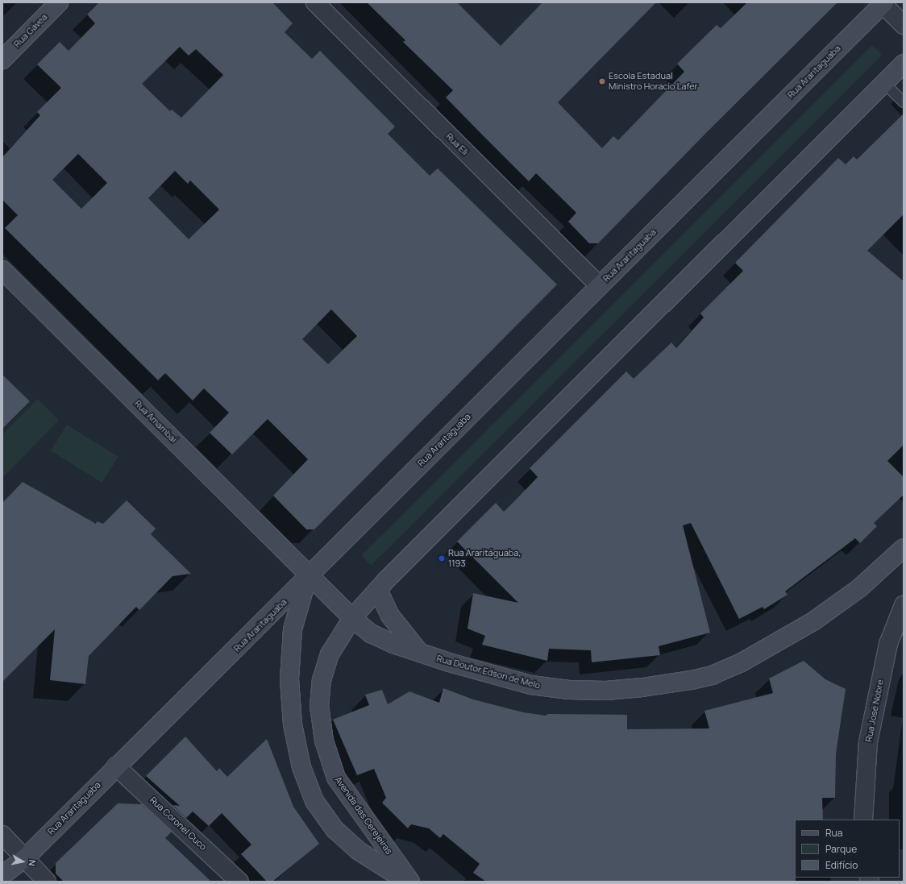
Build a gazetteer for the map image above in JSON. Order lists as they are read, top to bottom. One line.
{"streets":{"main road":["Rua Gávea","Rua Araritaguaba","Rua Amambaí","Rua Doutor Edson de Melo","Avenida das Cerejeiras"],"street":["Rua Eli","Rua José Nobre","Rua Coronel Cuco"]},"crossings":[["Rua Araritaguaba","Rua Eli"],["Rua Araritaguaba","Rua Amambaí"],["Rua Araritaguaba","Rua Doutor Edson de Melo"],["Rua Araritaguaba","Avenida das Cerejeiras"],["Rua Araritaguaba","Rua Coronel Cuco"],["Rua Amambaí","Rua Doutor Edson de Melo"],["Rua Amambaí","Avenida das Cerejeiras"],["Rua Doutor Edson de Melo","Avenida das Cerejeiras"]],"places":["Escola Estadual Ministro Horacio Lafer","Rua Araritáguaba, 1193"],"legend":["Rua","Parque","Edifício"],"north":"right"}
